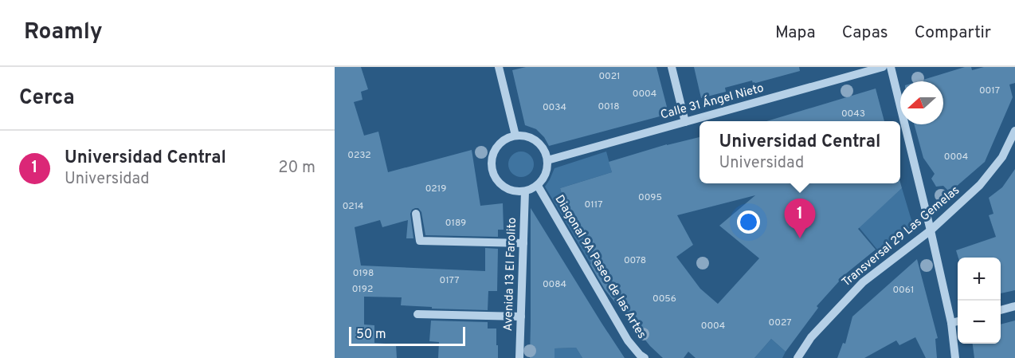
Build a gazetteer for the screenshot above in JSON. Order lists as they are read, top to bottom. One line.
{"streets":{"street":["Calle 31 Ángel Nieto","Transversal 29 Las Gemelas","Diagonal 9A Paseo de las Artes","Avenida 13 El Farolito"]},"crossings":[["Calle 31 Ángel Nieto","Diagonal 9A Paseo de las Artes"],["Calle 31 Ángel Nieto","Avenida 13 El Farolito"],["Diagonal 9A Paseo de las Artes","Avenida 13 El Farolito"]],"house_numbers":["0021","0017","0004","0018","0034","0043","0232","0004","0219","0095","0117","0214","0189","0078","0198","0177","0084","0192","0061","0056","0027","0004"],"scale_bar":"50 m","north":"left","page":{"header":"Roamly","nav":["Mapa","Capas","Compartir"],"heading":"Cerca","popup":["Universidad Central","Universidad"],"list":[{"mark":"1","name":"Universidad Central","note":"Universidad","value":"20 m"}],"pins":"1","map_buttons":["+","−"],"scale":"50 m"}}
